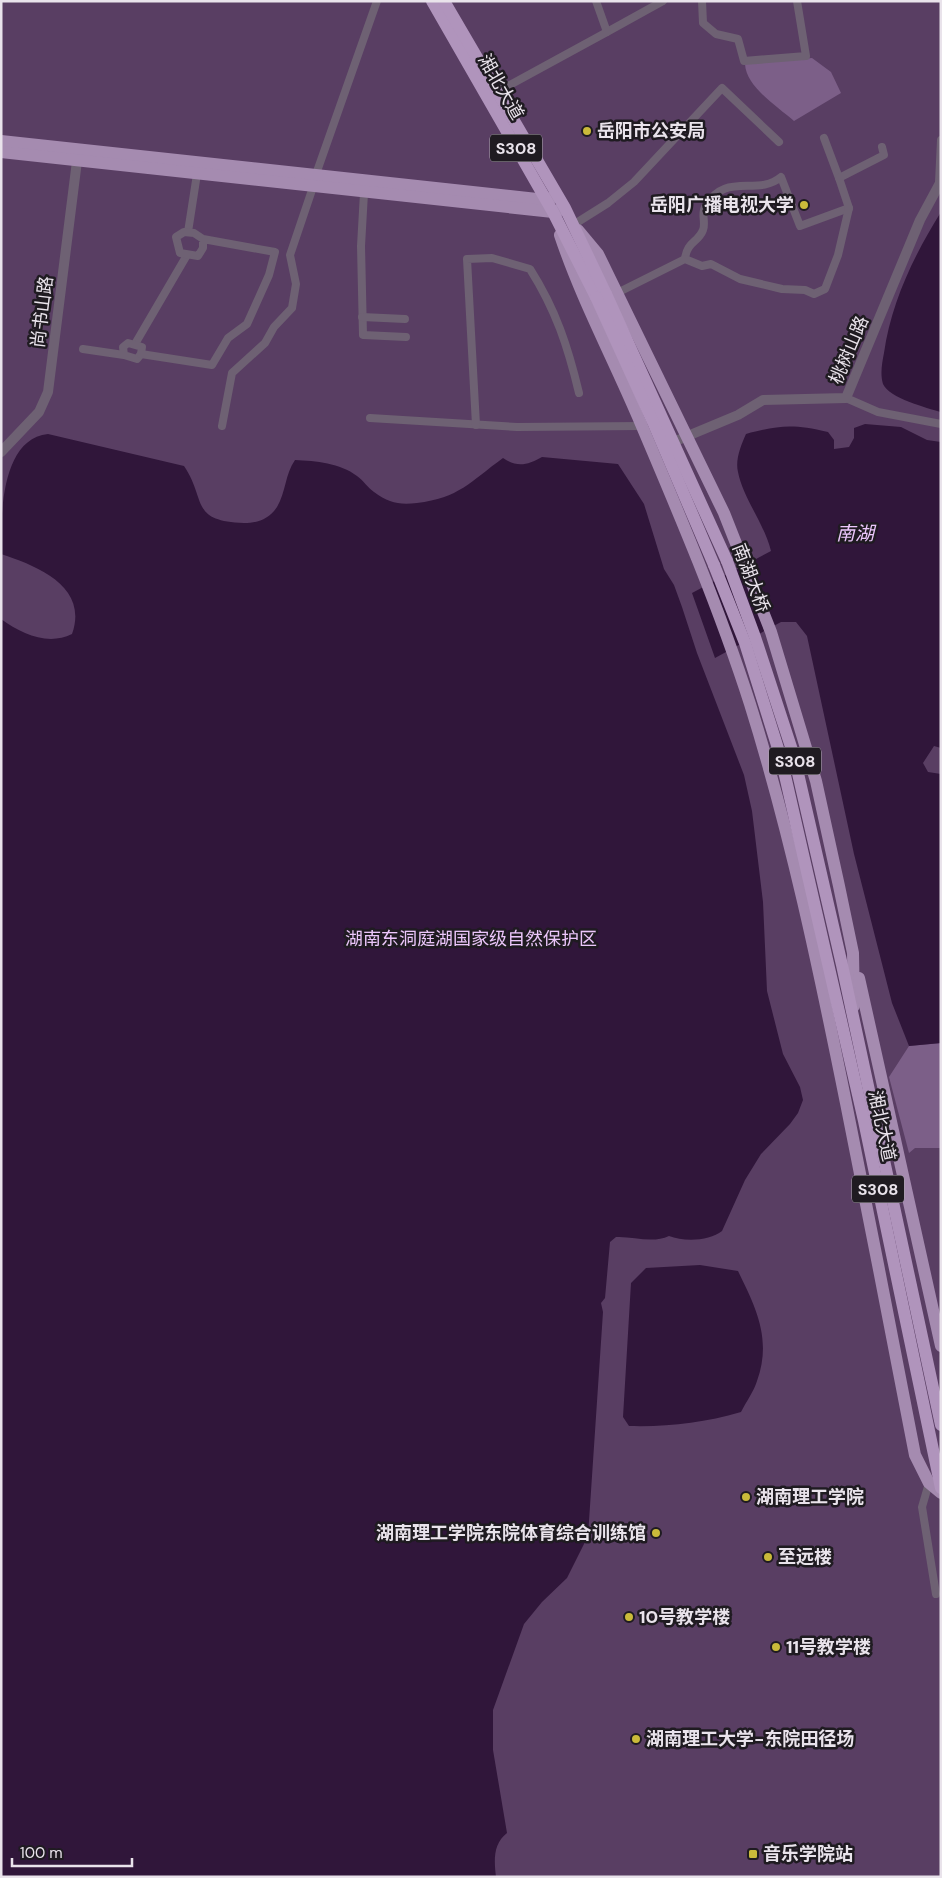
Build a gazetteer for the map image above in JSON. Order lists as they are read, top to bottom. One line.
{"streets":{"highway":["湘北大道","S308","南湖大桥"],"street":["尚书山路","桃树山路"]},"crossings":[["湘北大道","南湖大桥"]],"water":["南湖"],"parks":["湖南东洞庭湖国家级自然保护区"],"places":{"other":["岳阳市公安局","岳阳广播电视大学","湖南理工学院","湖南理工学院东院体育综合训练馆","至远楼","10号教学楼","11号教学楼","湖南理工大学-东院田径场"],"transit":["音乐学院站"]},"scale_bar":"100 m"}
